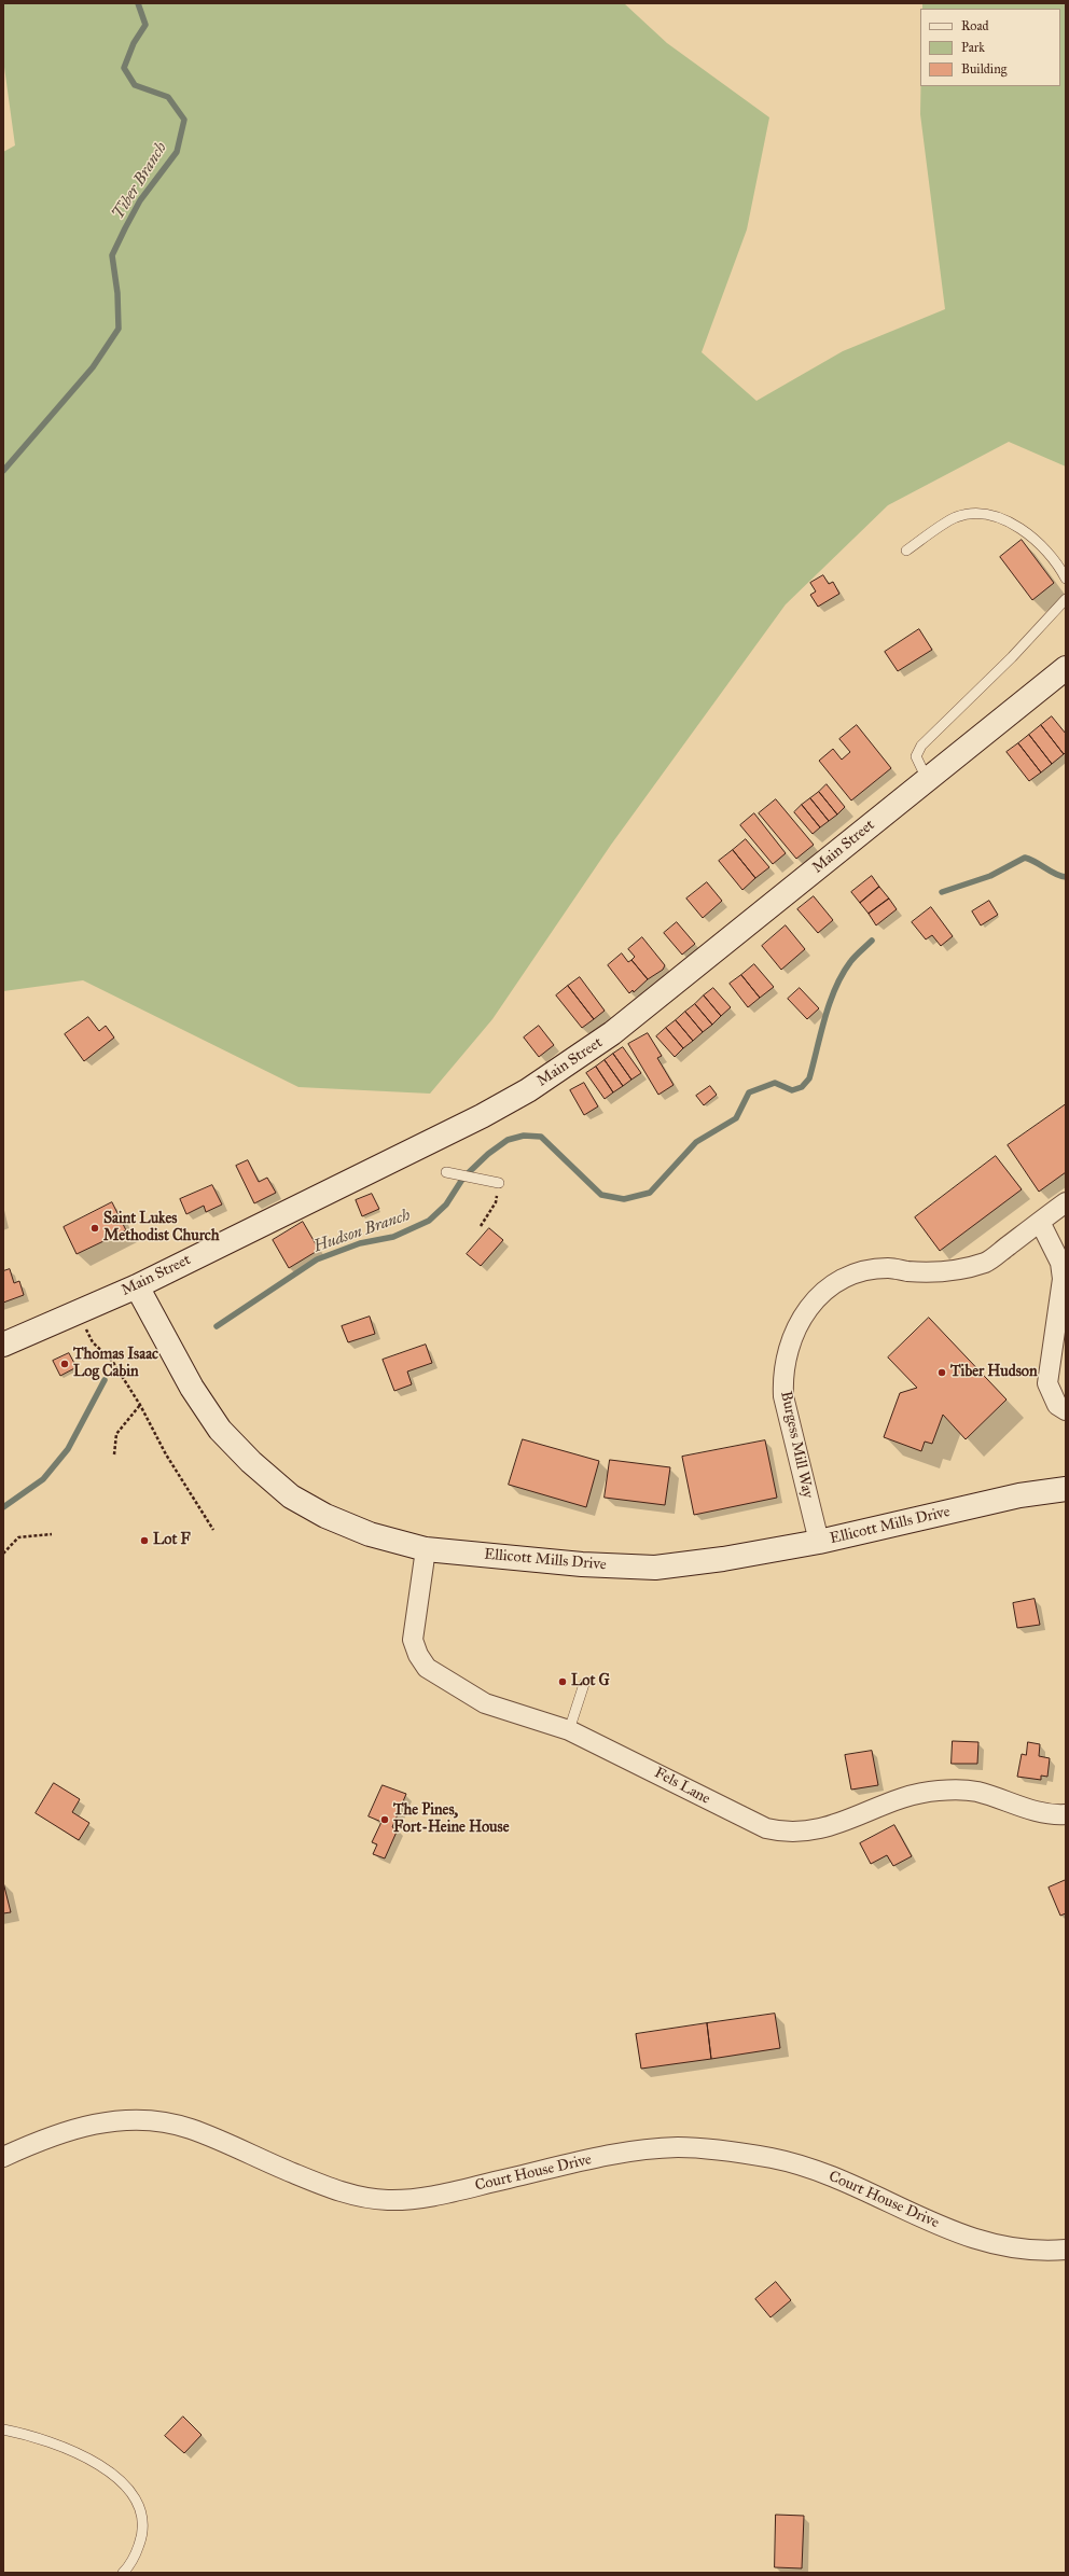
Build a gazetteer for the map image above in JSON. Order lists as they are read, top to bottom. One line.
{"streets":{"main road":["Main Street","Ellicott Mills Drive"],"street":["Burgess Mill Way","Fels Lane","Court House Drive"]},"crossings":[["Main Street","Ellicott Mills Drive"],["Burgess Mill Way","Ellicott Mills Drive"],["Ellicott Mills Drive","Fels Lane"]],"water":["Tiber Branch","Hudson Branch"],"places":["Saint Lukes Methodist Church","Thomas Isaac Log Cabin","Tiber Hudson","Lot F","Lot G","The Pines, Fort-Heine House"],"legend":["Road","Park","Building"]}
